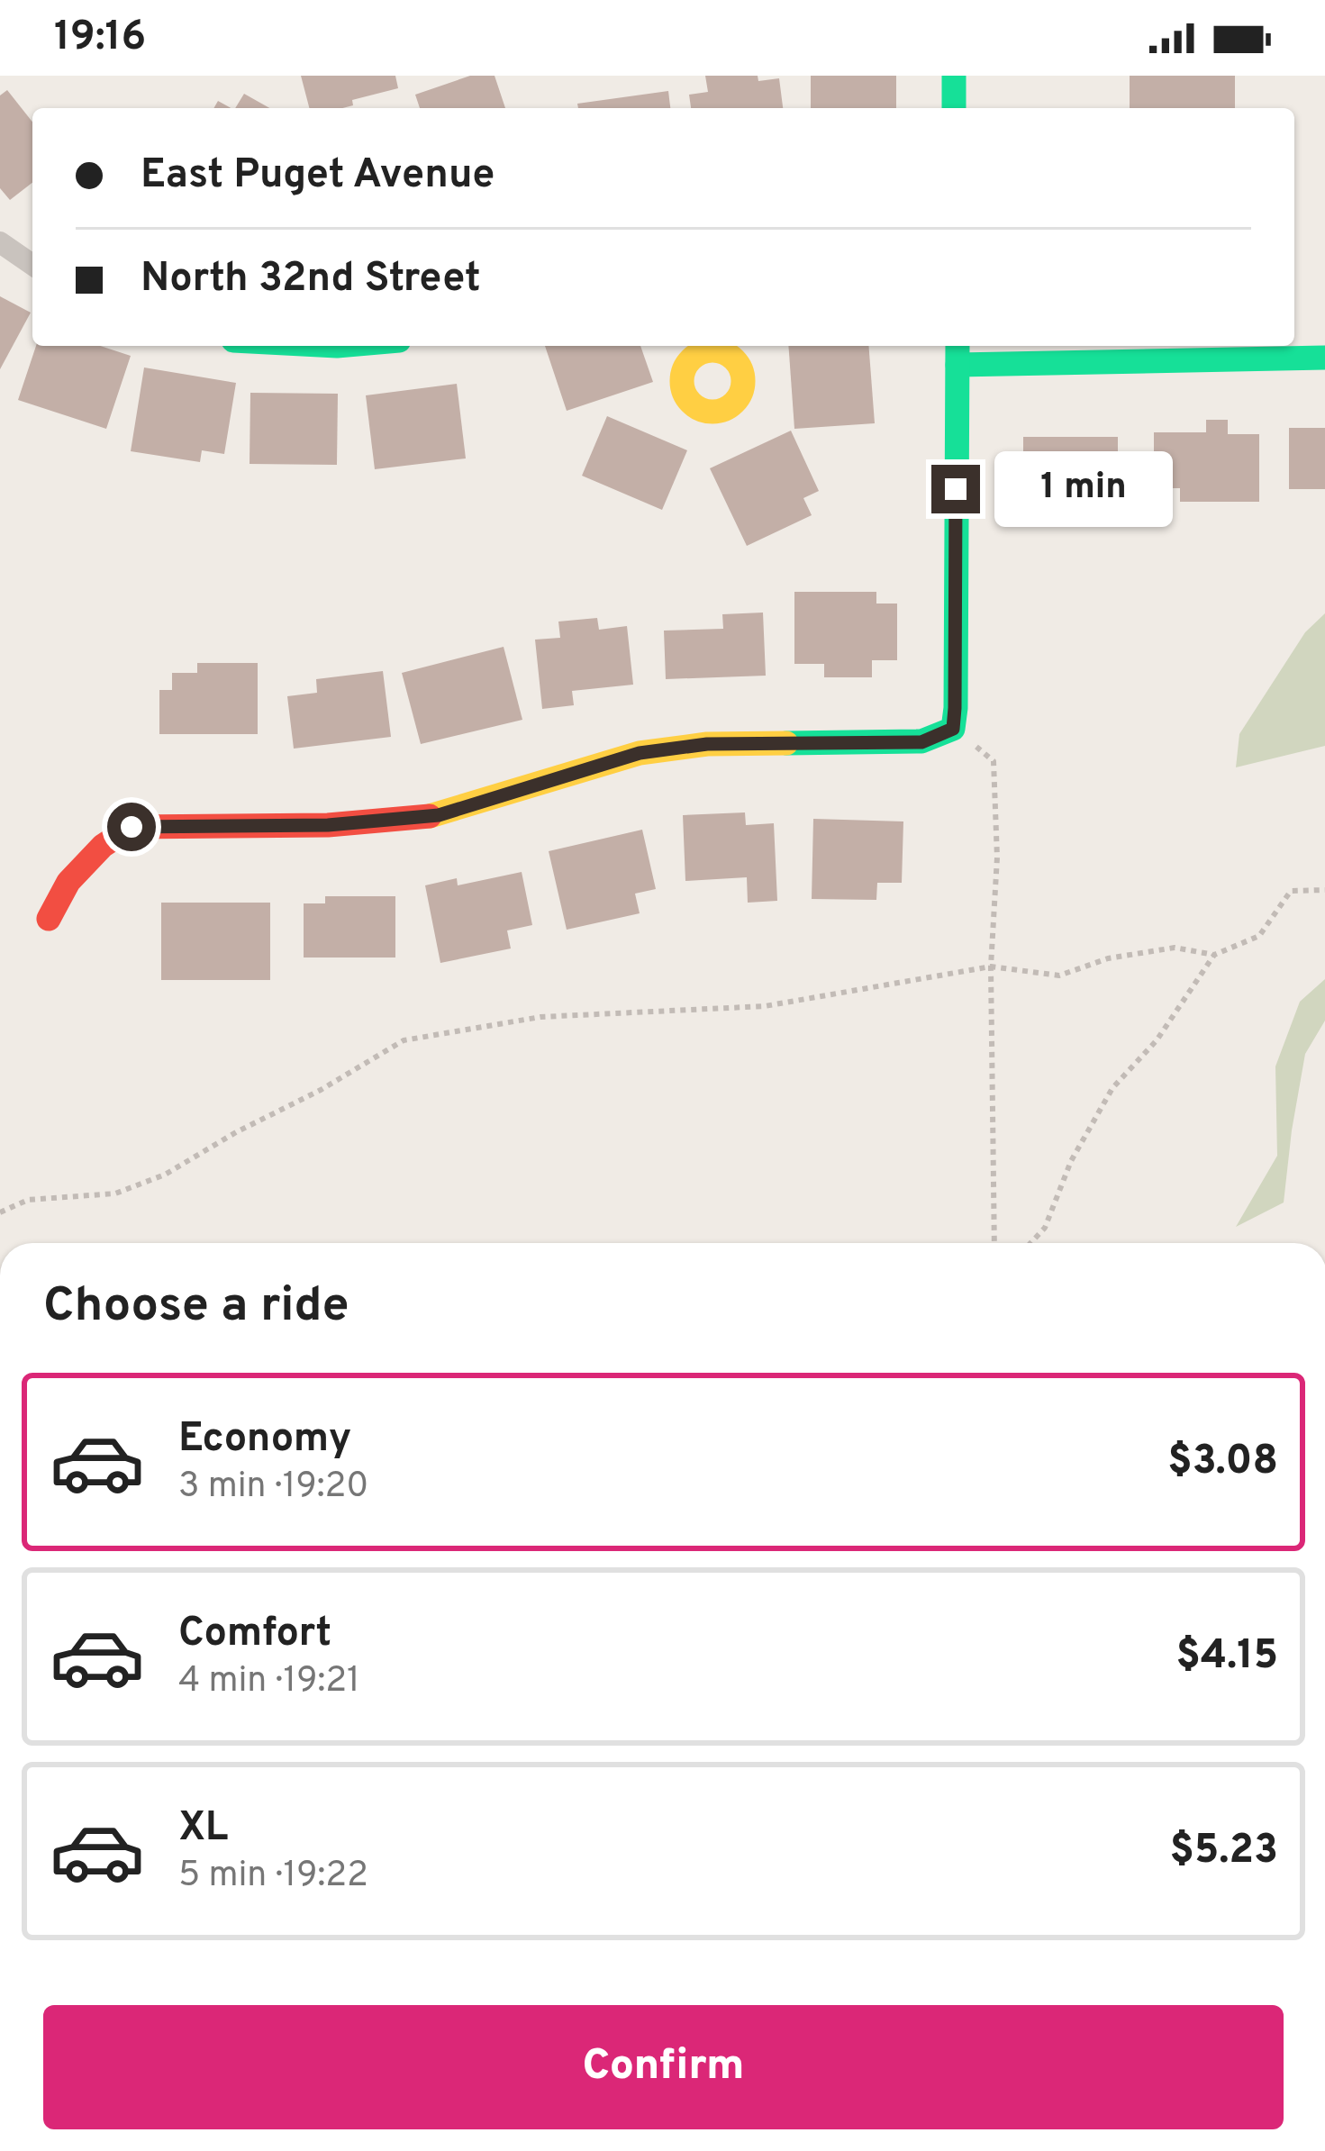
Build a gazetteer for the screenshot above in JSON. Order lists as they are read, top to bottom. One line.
{"page":{"status":"19:16","banner":["East Puget Avenue","North 32nd Street"],"bubble":"1 min","heading":"Choose a ride","list":[{"name":"Economy","note":"3 min · 19:20","value":"$3.08"},{"name":"Comfort","note":"4 min · 19:21","value":"$4.15"},{"name":"XL","note":"5 min · 19:22","value":"$5.23"}],"buttons":"Confirm"}}
